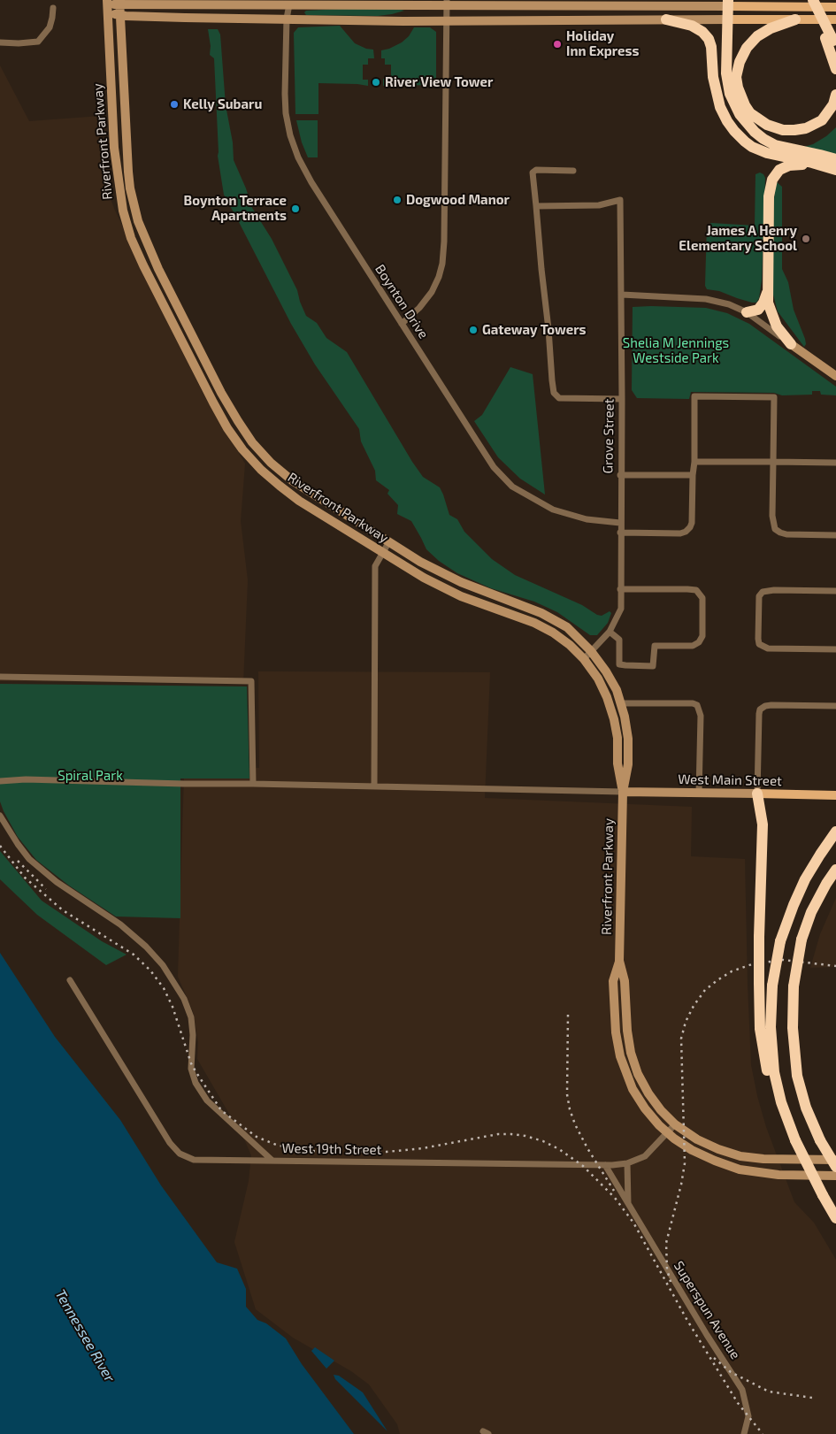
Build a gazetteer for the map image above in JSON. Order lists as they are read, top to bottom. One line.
{"streets":{"main road":["Riverfront Parkway","West Main Street"],"street":["Boynton Drive","Grove Street","West 19th Street","Superspun Avenue"]},"crossings":[["Riverfront Parkway","Grove Street"],["Riverfront Parkway","West Main Street"],["Riverfront Parkway","West 19th Street"],["Boynton Drive","Grove Street"],["West 19th Street","Superspun Avenue"]],"water":["Tennessee River"],"parks":["Shelia M Jennings Westside Park","Spiral Park"],"places":["Holiday Inn Express","River View Tower","Kelly Subaru","Dogwood Manor","Boynton Terrace Apartments","James A Henry Elementary School","Gateway Towers"]}
